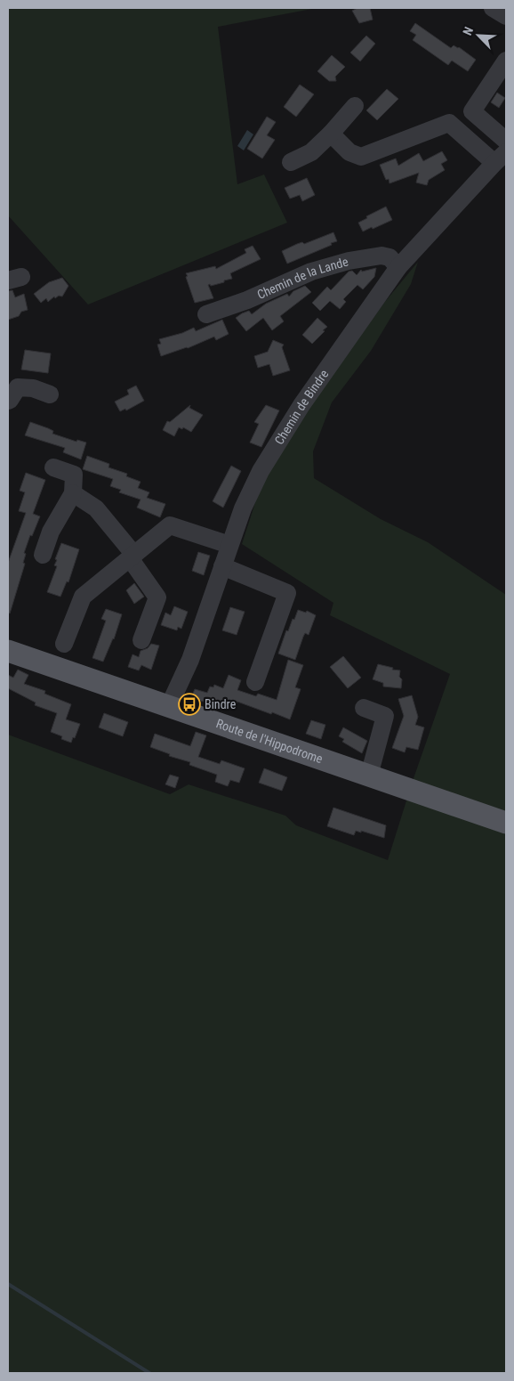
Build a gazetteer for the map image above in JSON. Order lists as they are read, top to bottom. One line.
{"streets":{"main road":["Route de l'Hippodrome"],"street":["Chemin de la Lande","Chemin de Bindre"]},"crossings":[["Chemin de la Lande","Chemin de Bindre"],["Chemin de Bindre","Route de l'Hippodrome"]],"places":{"bus stop":["Bindre"]},"north":"top left"}
